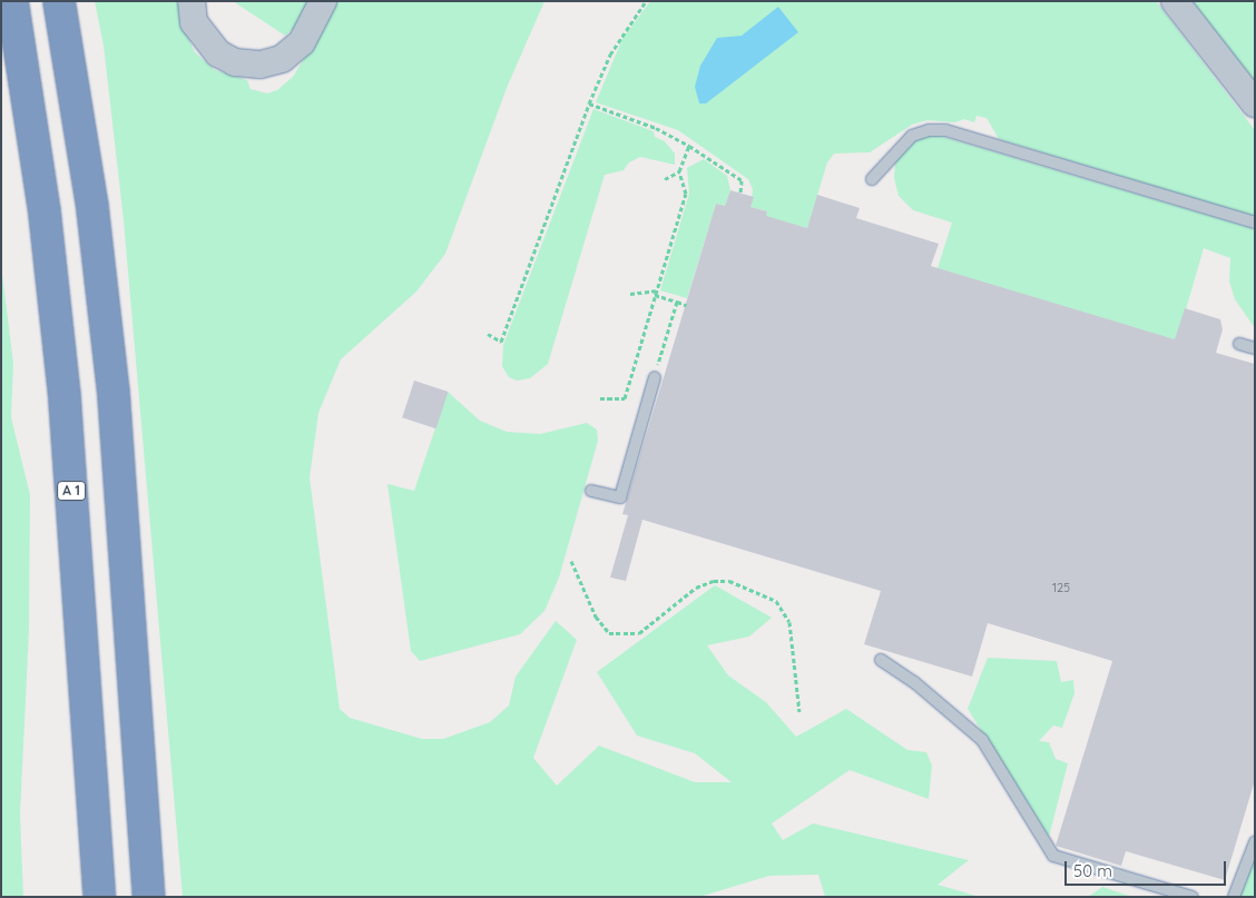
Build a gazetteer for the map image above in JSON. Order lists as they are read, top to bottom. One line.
{"streets":{"highway":["A 1"]},"house_numbers":["125"],"scale_bar":"50 m"}
